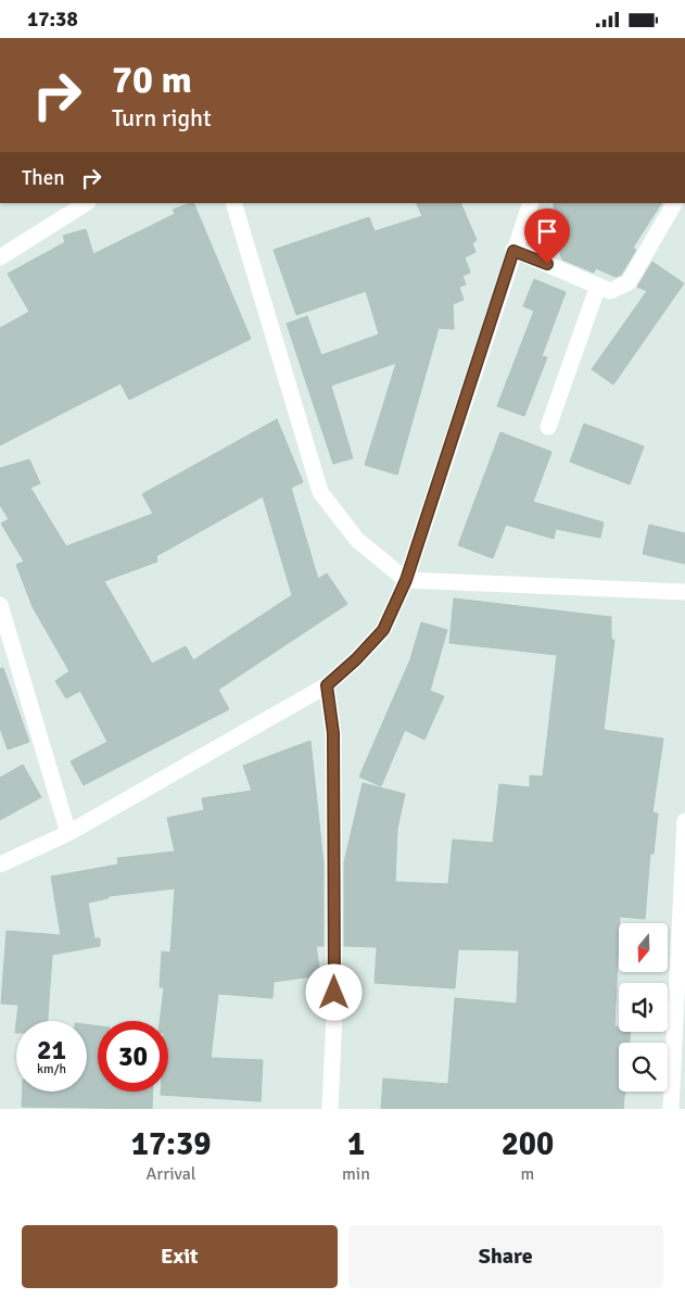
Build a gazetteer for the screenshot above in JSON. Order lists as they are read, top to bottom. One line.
{"north":"bottom","page":{"status":"17:38","turn":["70 m","Turn right"],"then":"Then","speed":"21 km/h","limit":"30","eta":["17:39","Arrival","1","min","200","m"],"buttons":["Exit","Share"]}}
